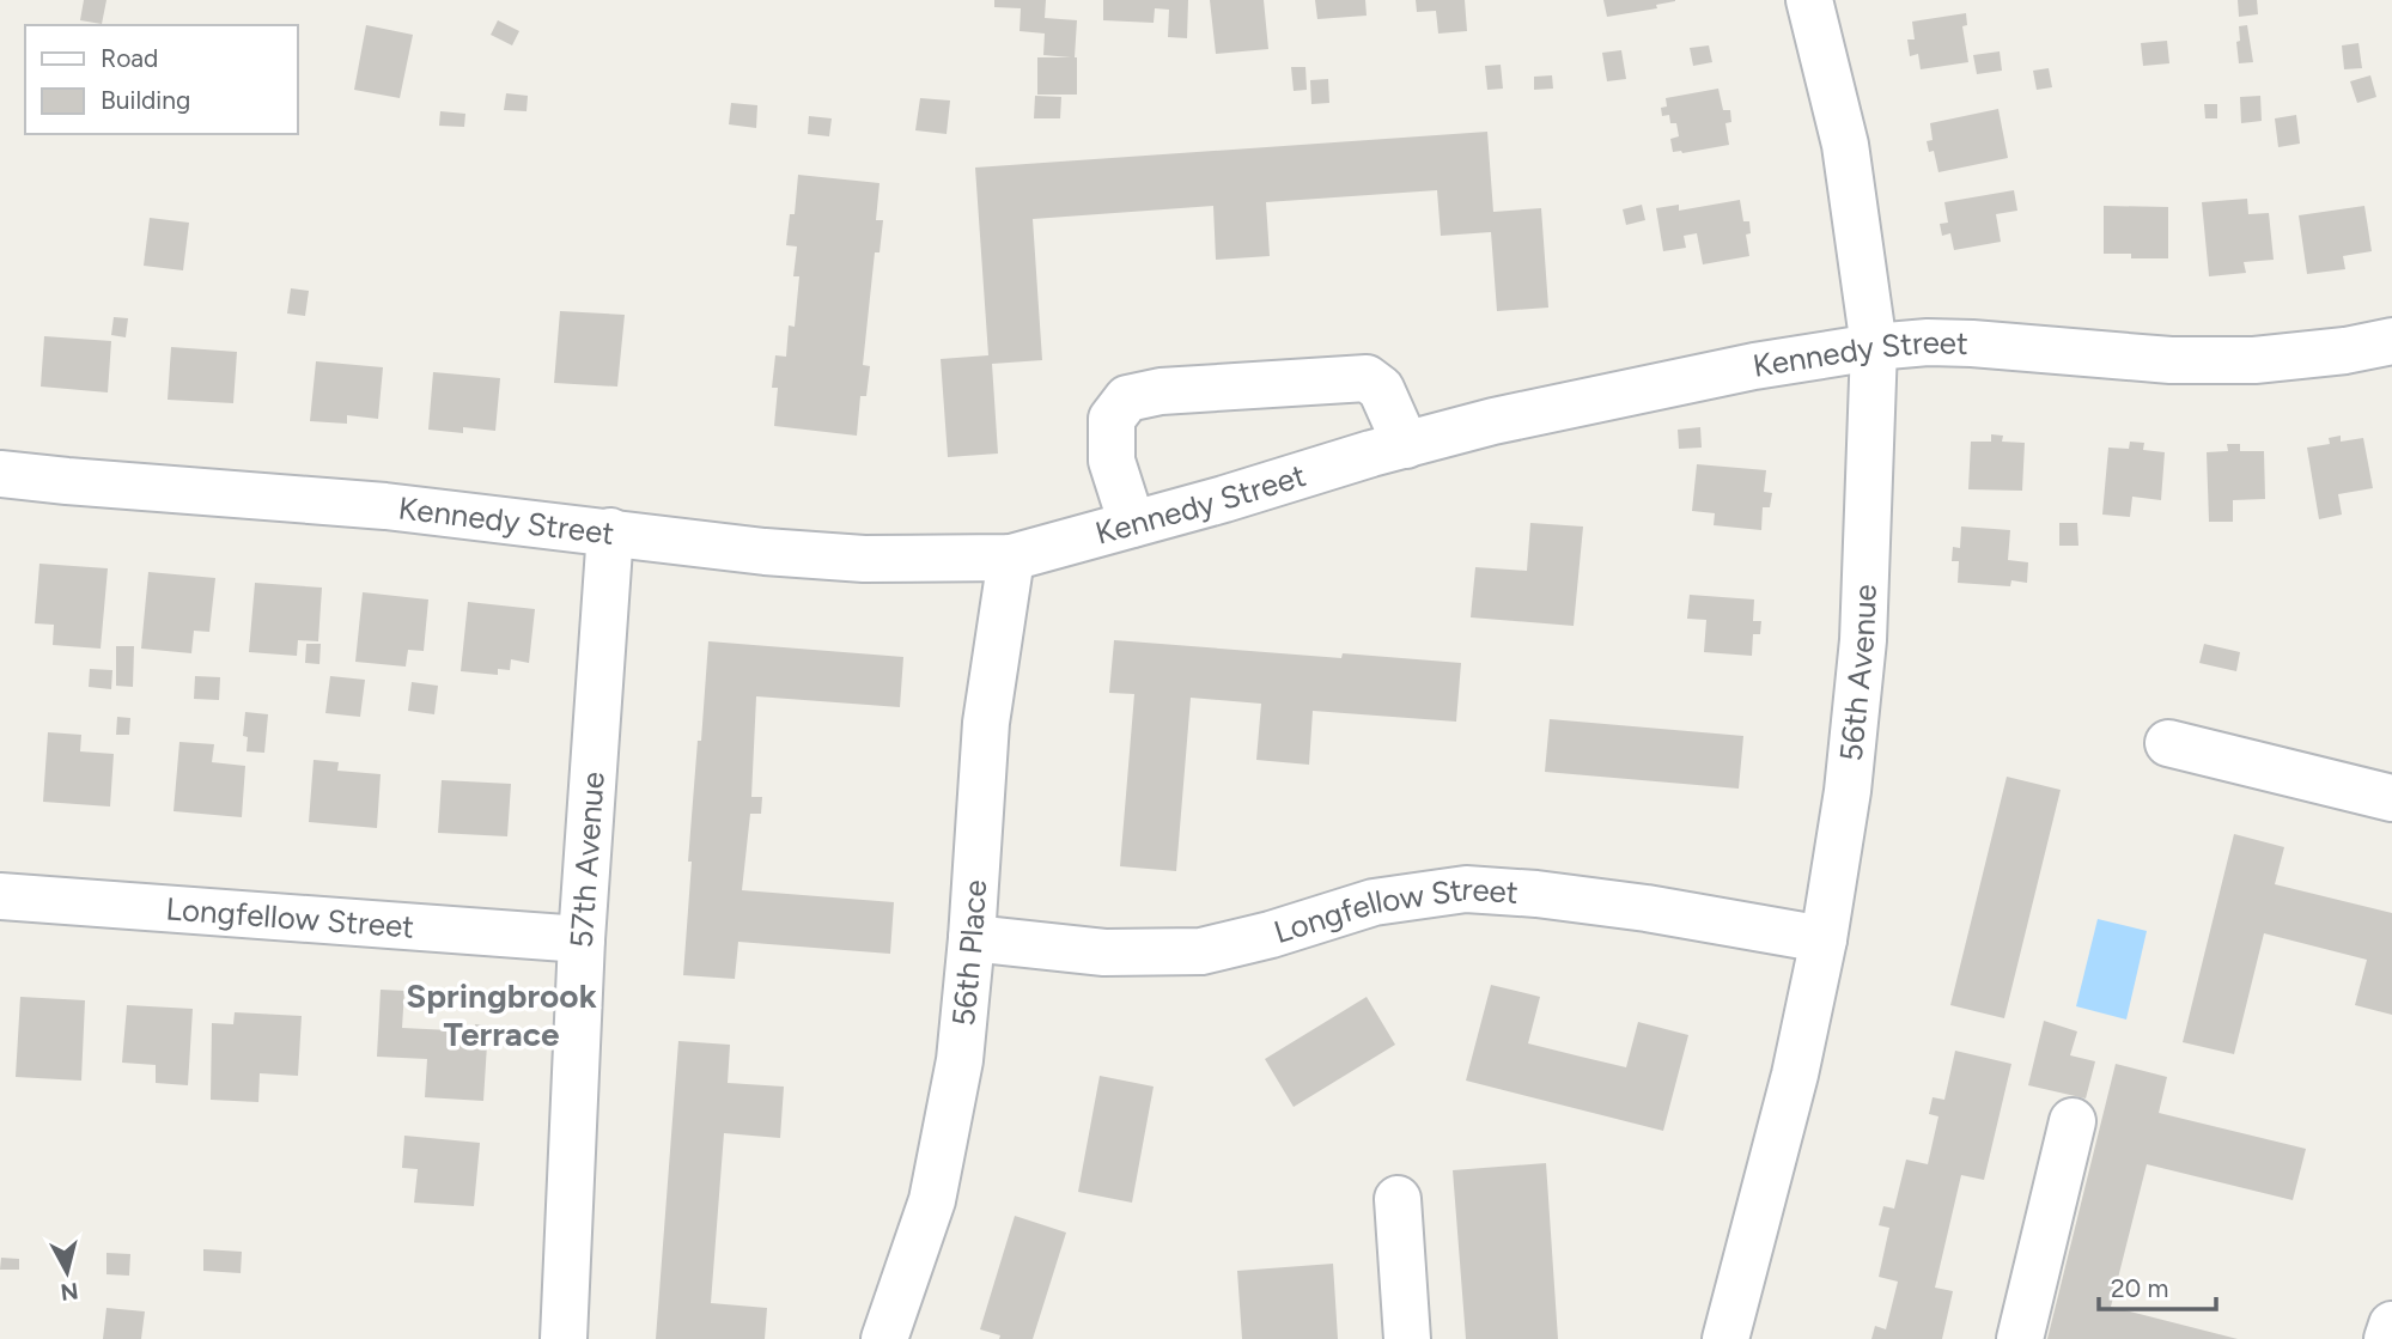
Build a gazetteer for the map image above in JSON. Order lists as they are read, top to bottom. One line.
{"streets":{"street":["Kennedy Street","56th Avenue","57th Avenue","Longfellow Street","56th Place"]},"crossings":[["Kennedy Street","56th Avenue"],["Kennedy Street","57th Avenue"],["Kennedy Street","56th Place"],["56th Avenue","Longfellow Street"],["57th Avenue","Longfellow Street"],["Longfellow Street","56th Place"]],"districts":["Springbrook Terrace"],"legend":["Road","Building"],"scale_bar":"20 m","north":"bottom"}
